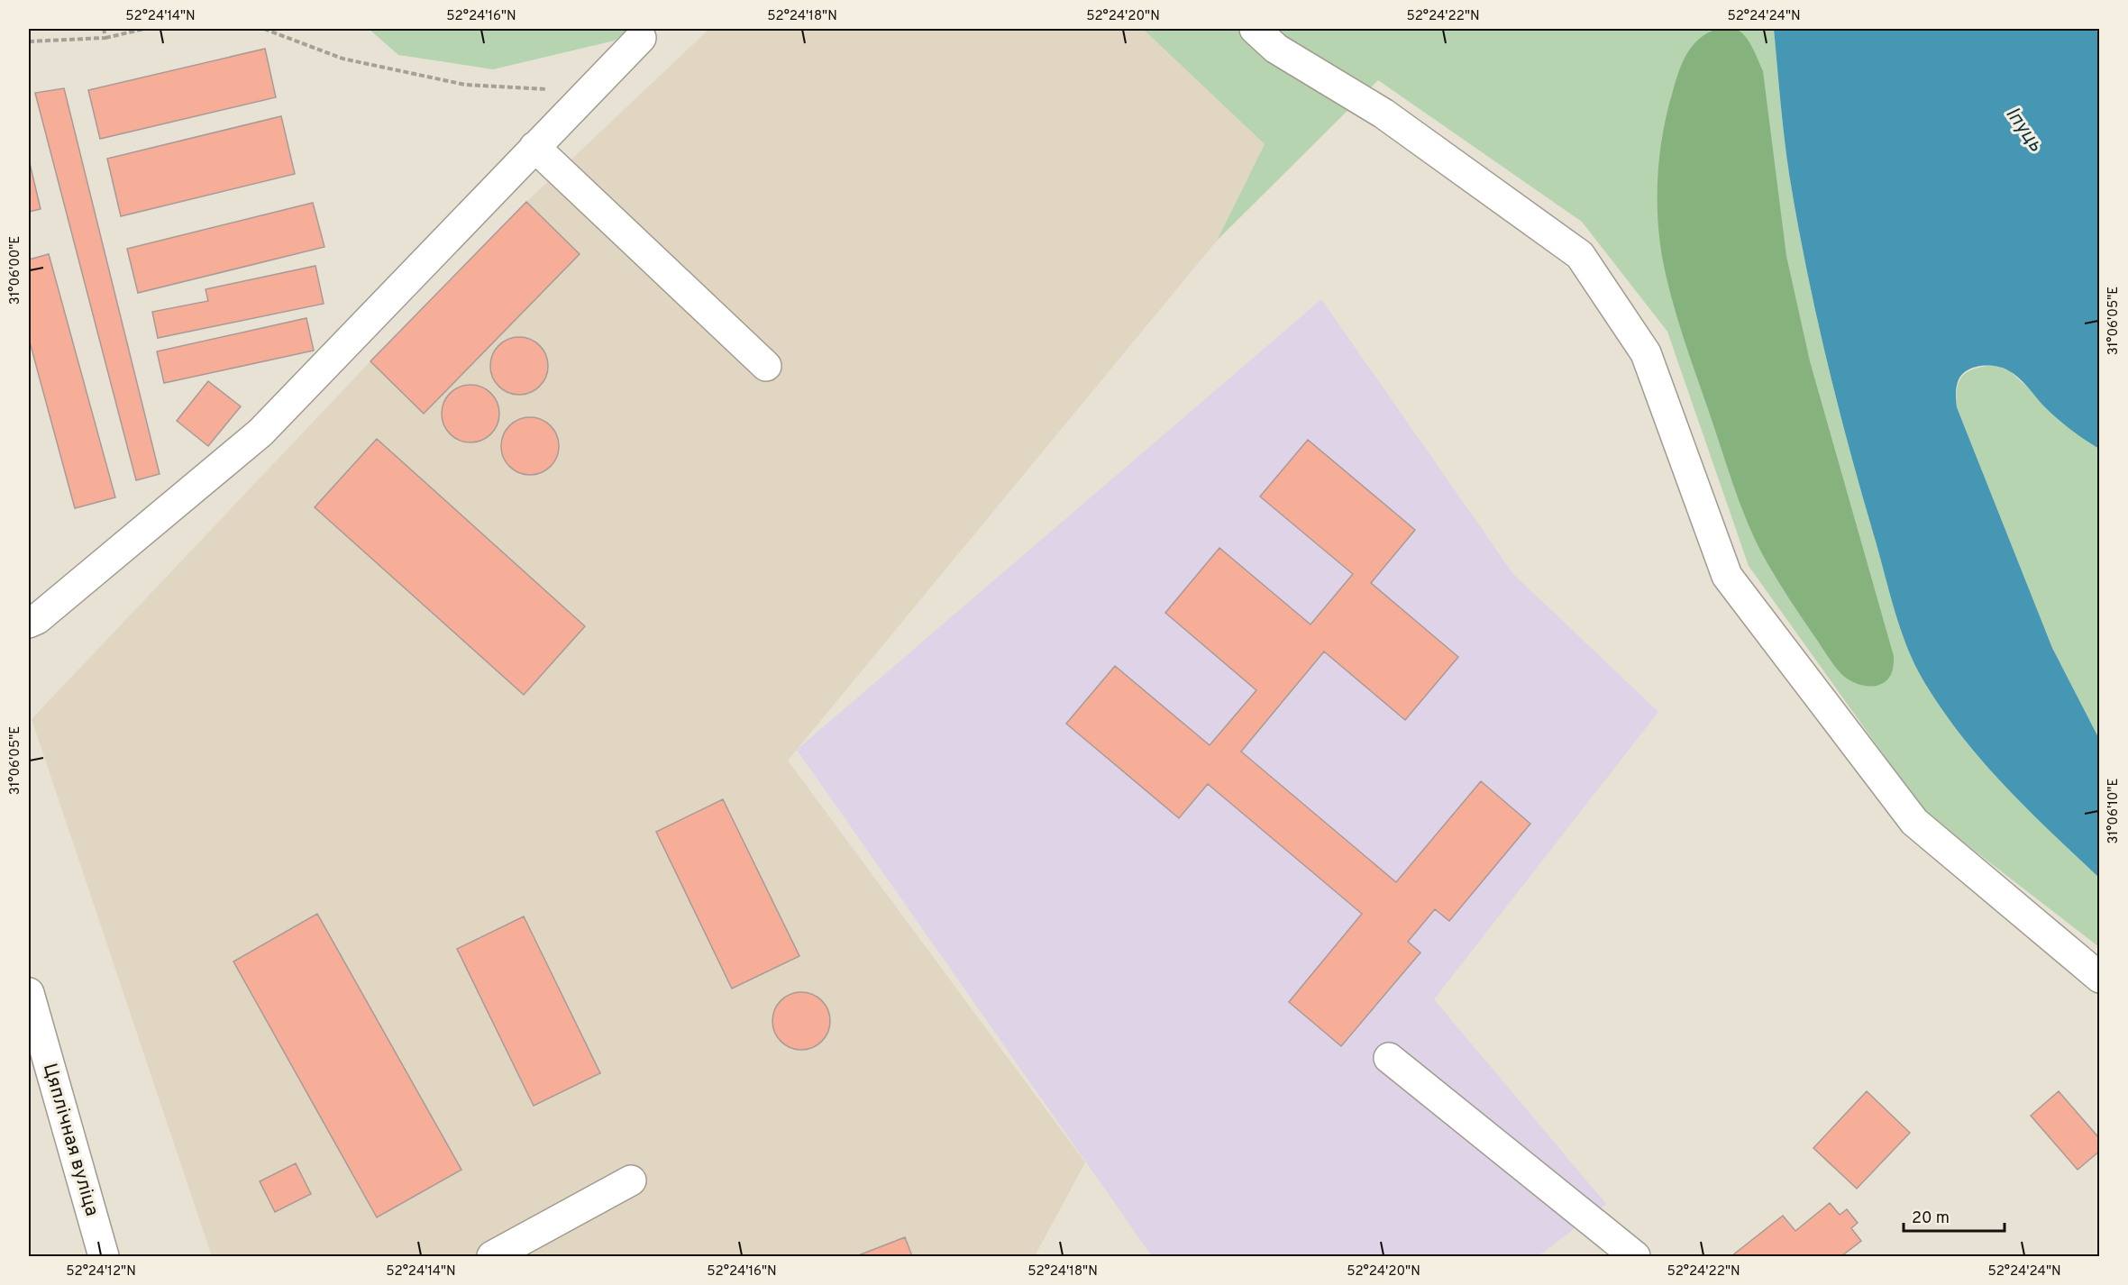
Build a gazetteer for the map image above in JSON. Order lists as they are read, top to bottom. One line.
{"streets":{"street":["Цяплічная вуліца"]},"water":["Іпуць"],"scale_bar":"20 m","coordinates":["52°24'14\"N","52°24'16\"N","52°24'18\"N","52°24'20\"N","52°24'22\"N","52°24'24\"N","31°06'00\"E","31°06'05\"E","31°06'10\"E","52°24'12\"N"]}
